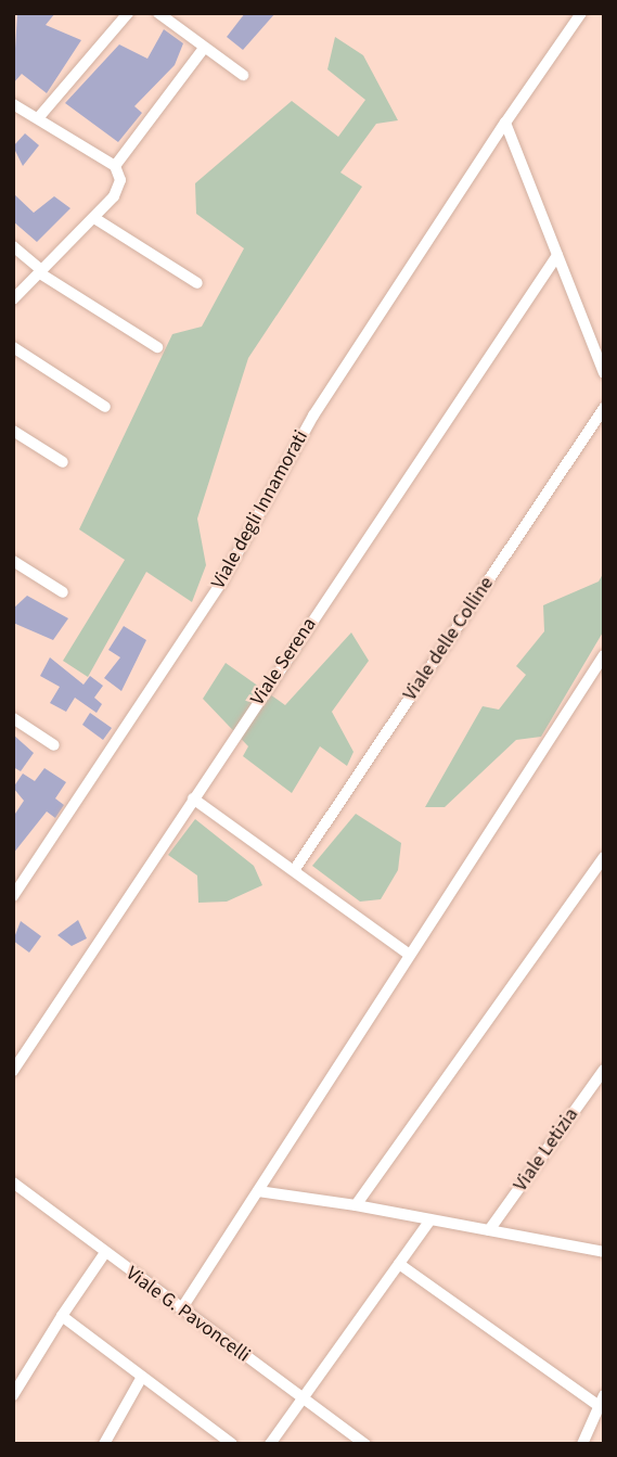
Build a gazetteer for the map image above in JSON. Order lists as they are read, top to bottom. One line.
{"streets":{"street":["Viale degli Innamorati","Viale delle Colline","Viale Serena","Viale Letizia","Viale G. Pavoncelli"]}}
